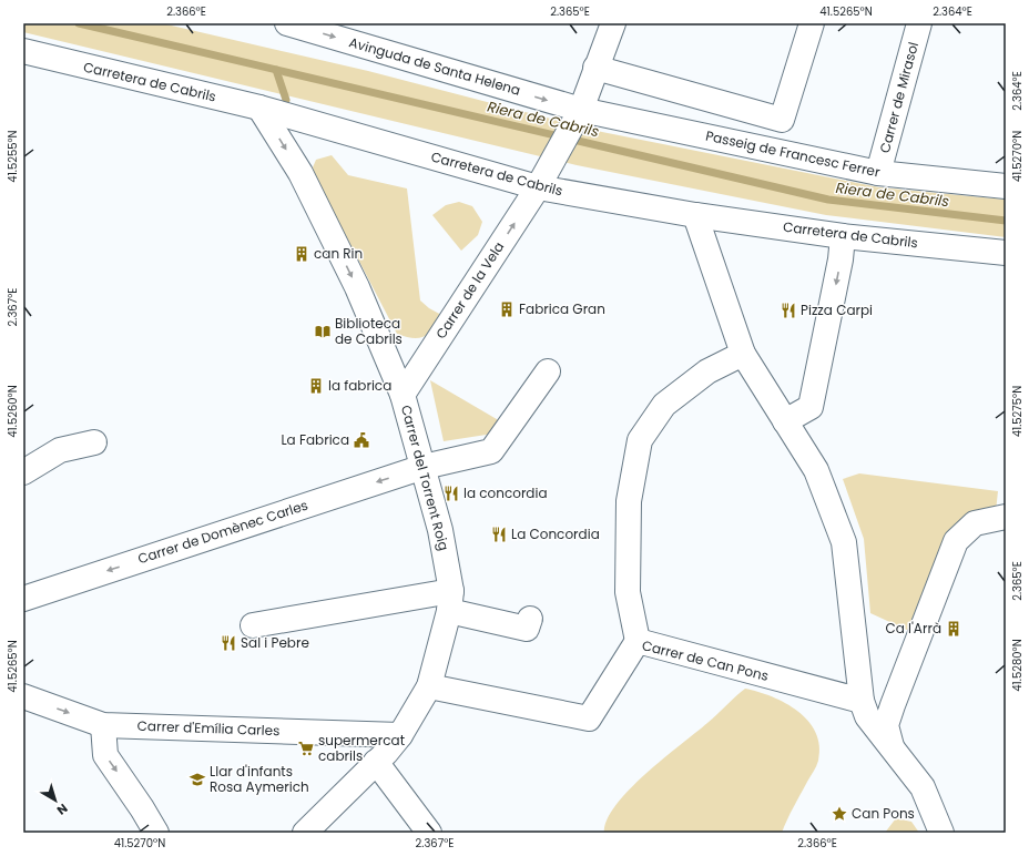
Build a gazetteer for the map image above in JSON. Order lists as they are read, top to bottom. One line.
{"streets":{"street":["Avinguda de Santa Helena","Carretera de Cabrils","Carrer de Mirasol","Passeig de Francesc Ferrer","Carrer de la Vela","Carrer del Torrent Roig","Carrer de Domènec Carles","Carrer de Can Pons","Carrer d'Emília Carles"]},"crossings":[["Avinguda de Santa Helena","Passeig de Francesc Ferrer"],["Avinguda de Santa Helena","Carrer de la Vela"],["Carretera de Cabrils","Carrer de la Vela"],["Carretera de Cabrils","Carrer del Torrent Roig"],["Carrer de Mirasol","Passeig de Francesc Ferrer"],["Passeig de Francesc Ferrer","Carrer de la Vela"],["Carrer de la Vela","Carrer del Torrent Roig"],["Carrer del Torrent Roig","Carrer de Domènec Carles"],["Carrer del Torrent Roig","Carrer de Can Pons"],["Carrer del Torrent Roig","Carrer d'Emília Carles"]],"one_way":["Avinguda de Santa Helena","Carrer de la Vela","Carrer del Torrent Roig"],"water":["Riera de Cabrils"],"places":{"building":["can Rin","Fabrica Gran","la fabrica","Ca l'Arrà"],"restaurant":["Pizza Carpi","la concordia","La Concordia","Sal i Pebre"],"library":["Biblioteca de Cabrils"],"public building":["La Fabrica"],"supermarket":["supermercat cabrils"],"school or university":["Llar d'infants Rosa Aymerich"],"place":["Can Pons"]},"north":"bottom right","coordinates":["2.366°E","2.365°E","41.5265°N","2.364°E","41.5270°N","41.5255°N","2.367°E","41.5275°N","41.5260°N","41.5280°N"]}
